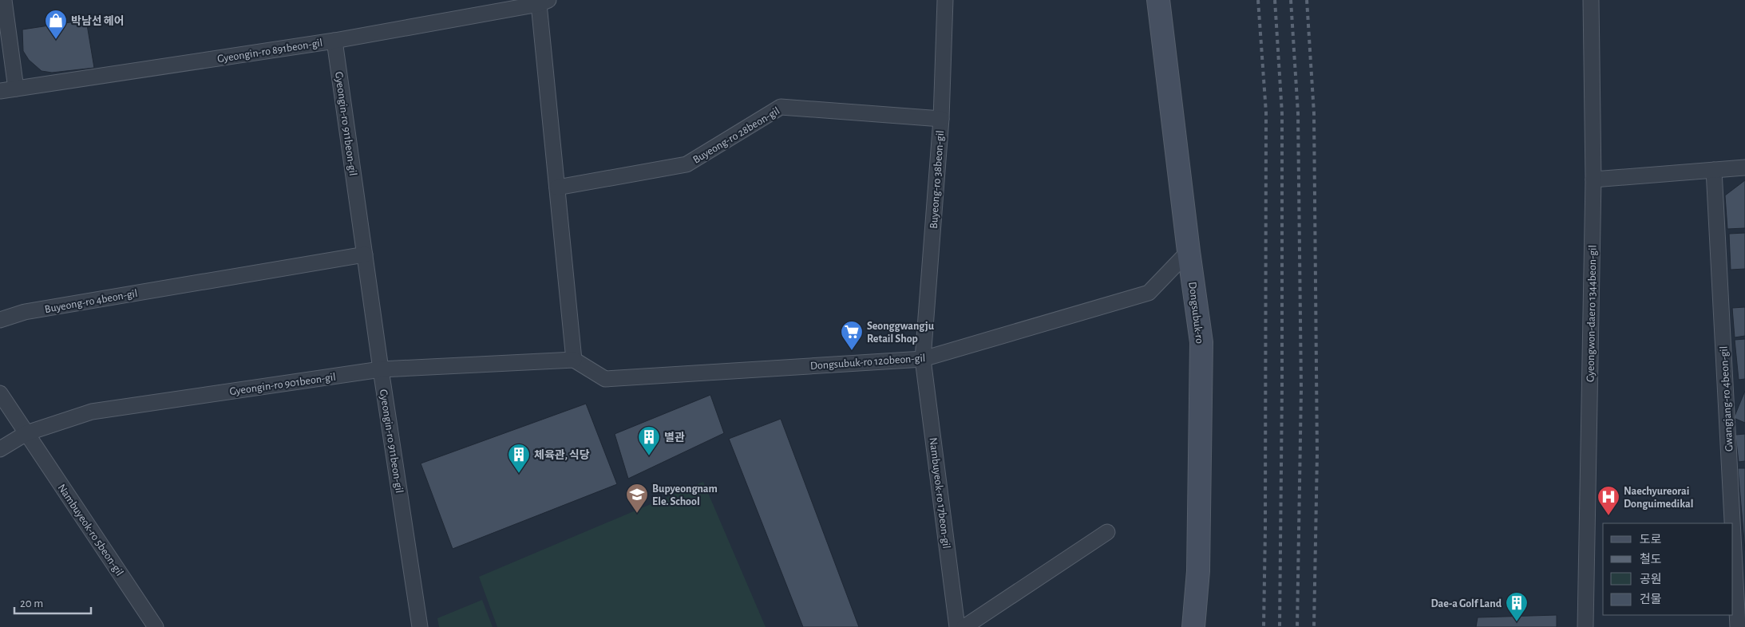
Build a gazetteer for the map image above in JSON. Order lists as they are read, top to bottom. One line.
{"streets":{"street":["Dongsubuk-ro"],"lane":["Gyeongin-ro 891beon-gil","Gyeongin-ro 911beon-gil","Buyeong-ro 28beon-gil","Buyeong-ro 38beon-gil","Buyeong-ro 4beon-gil","Gyeongwon-daero 1344beon-gil","Dongsubuk-ro 120beon-gil","Gyeongin-ro 901beon-gil","Gwangjang-ro 4beon-gil","Nambuyeok-ro 17beon-gil","Nambuyeok-ro 5beon-gil"]},"crossings":[["Gyeongin-ro 891beon-gil","Gyeongin-ro 911beon-gil"],["Gyeongin-ro 911beon-gil","Buyeong-ro 4beon-gil"],["Gyeongin-ro 911beon-gil","Gyeongin-ro 901beon-gil"],["Buyeong-ro 28beon-gil","Buyeong-ro 38beon-gil"],["Buyeong-ro 38beon-gil","Dongsubuk-ro 120beon-gil"],["Buyeong-ro 38beon-gil","Nambuyeok-ro 17beon-gil"],["Dongsubuk-ro","Dongsubuk-ro 120beon-gil"],["Dongsubuk-ro 120beon-gil","Gyeongin-ro 901beon-gil"],["Dongsubuk-ro 120beon-gil","Nambuyeok-ro 17beon-gil"],["Gyeongin-ro 901beon-gil","Nambuyeok-ro 5beon-gil"]],"places":{"shop":["박남선 헤어"],"supermarket":["Seonggwangju Retail Shop"],"building":["별관","체육관, 식당","Dae-a Golf Land"],"school or university":["Bupyeongnam Ele. School"],"hospital":["Naechyureorai Donguimedikal"]},"legend":["도로","철도","공원","건물"],"scale_bar":"20 m"}
